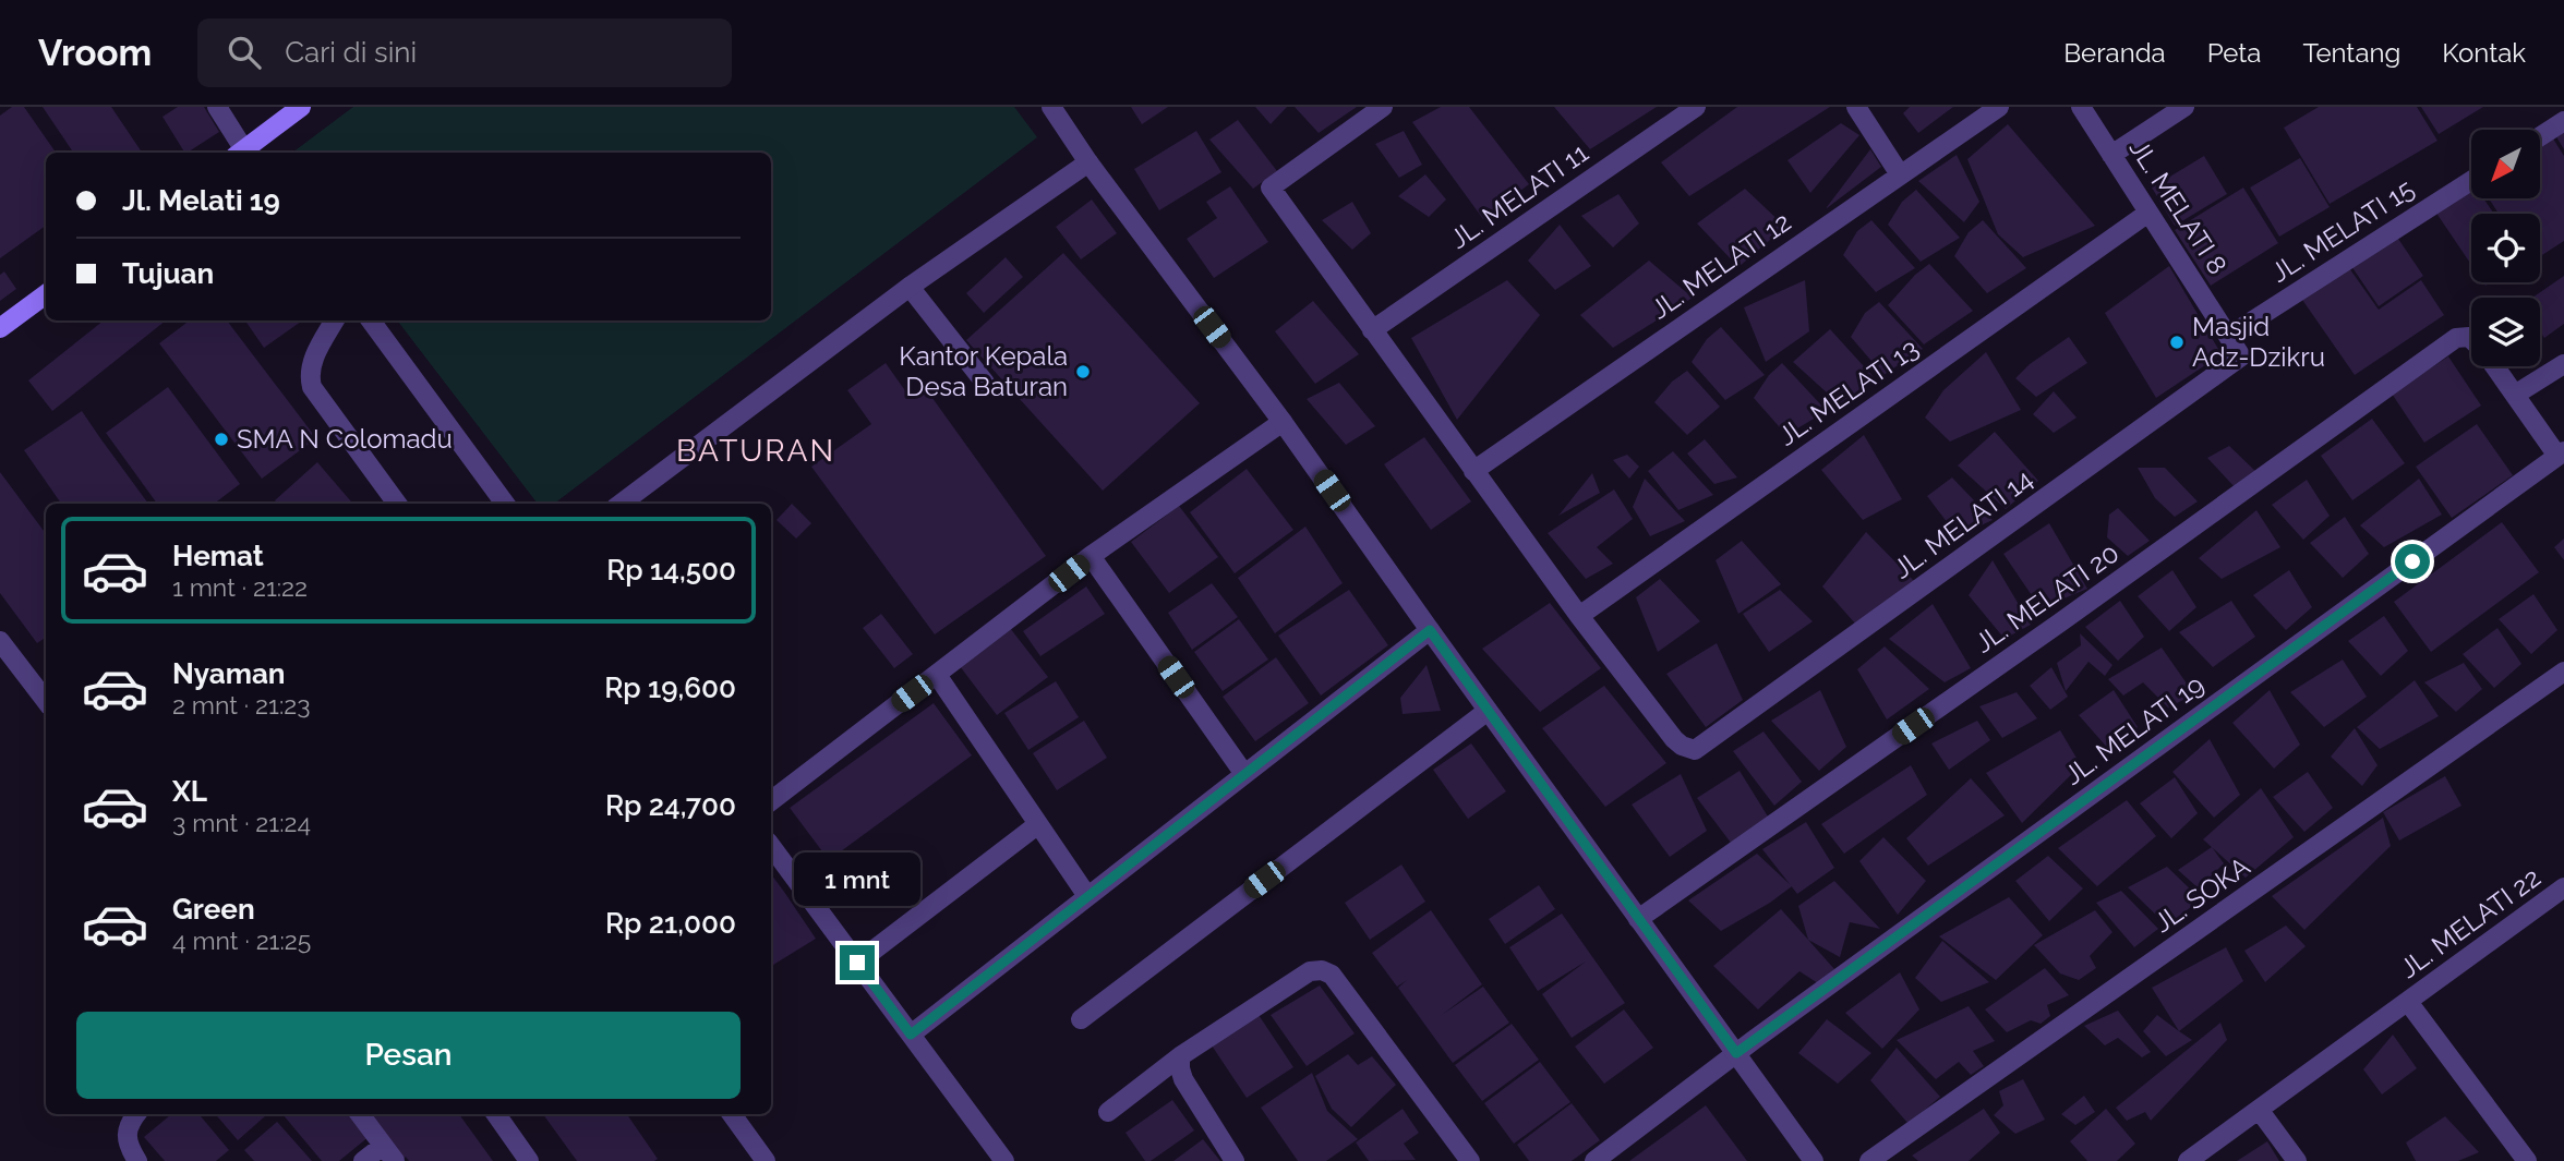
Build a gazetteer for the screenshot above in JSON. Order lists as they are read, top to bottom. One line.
{"streets":{"street":["JL. MELATI 11","JL. MELATI 8","JL. MELATI 15","JL. MELATI 12","JL. MELATI 13","JL. MELATI 14","JL. MELATI 20","JL. MELATI 19","JL. SOKA","JL. MELATI 22"]},"crossings":[["JL. MELATI 8","JL. MELATI 15"],["JL. MELATI 8","JL. MELATI 13"],["JL. MELATI 8","JL. MELATI 14"],["JL. MELATI 15","JL. MELATI 14"],["JL. MELATI 13","JL. MELATI 14"],["JL. MELATI 20","JL. MELATI 19"]],"districts":["BATURAN"],"places":["Masjid Adz-Dzikru","Kantor Kepala Desa Baturan","SMA N Colomadu"],"north":"bottom left","page":{"header":"Vroom","search":"Cari di sini","nav":["Beranda","Peta","Tentang","Kontak"],"banner":["Jl. Melati 19","Tujuan"],"list":[{"name":"Hemat","note":"1 mnt · 21:22","value":"Rp 14,500"},{"name":"Nyaman","note":"2 mnt · 21:23","value":"Rp 19,600"},{"name":"XL","note":"3 mnt · 21:24","value":"Rp 24,700"},{"name":"Green","note":"4 mnt · 21:25","value":"Rp 21,000"}],"bubble":"1 mnt","buttons":"Pesan"}}
